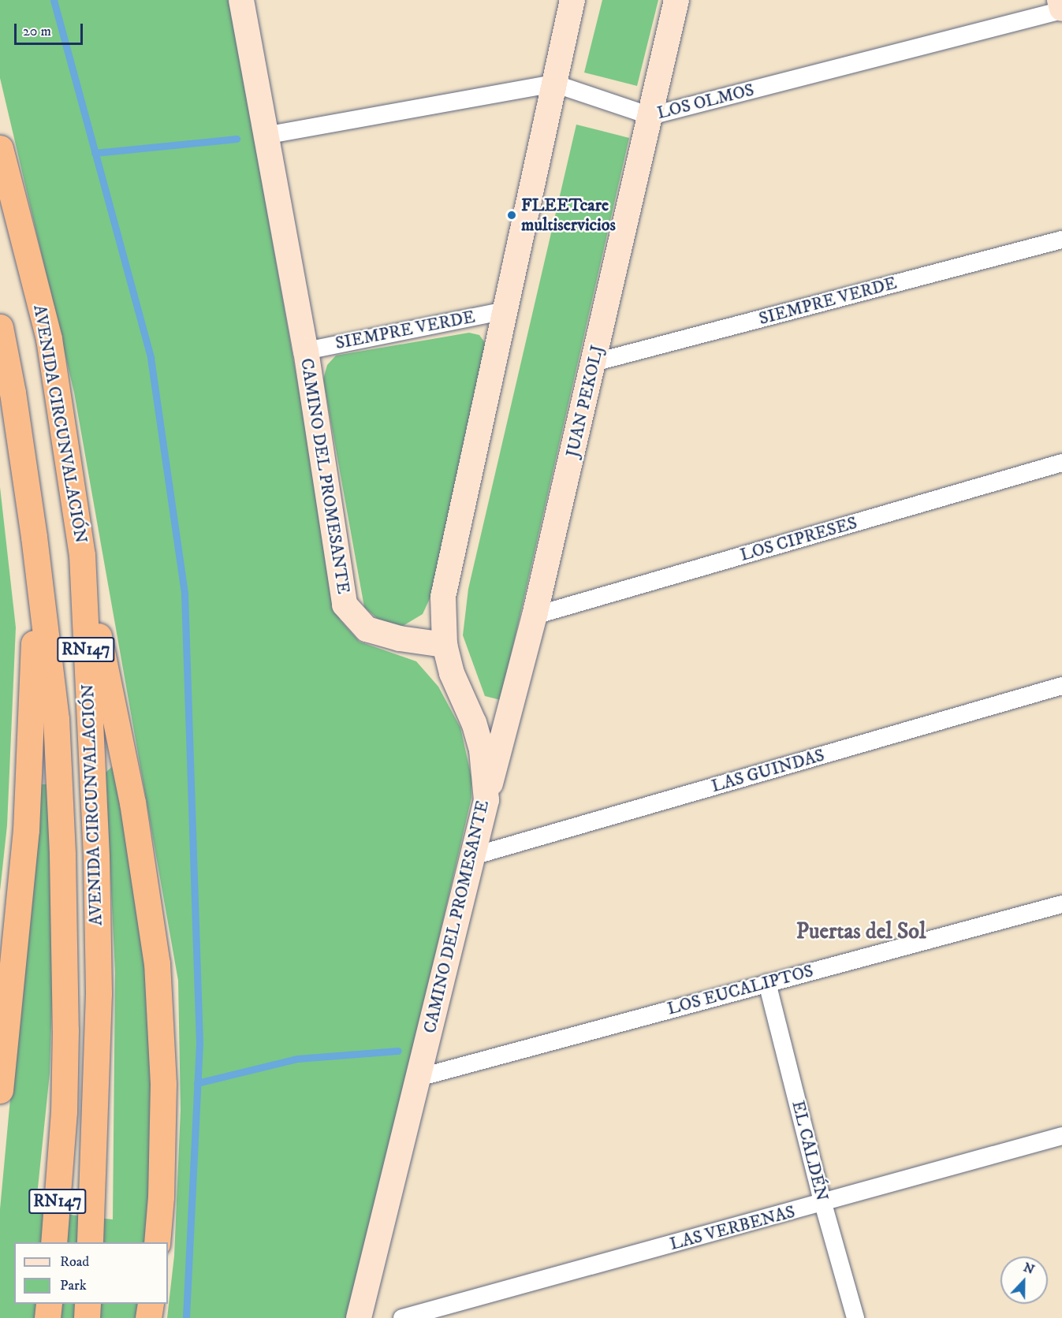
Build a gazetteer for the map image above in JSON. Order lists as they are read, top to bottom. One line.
{"streets":{"highway":["AVENIDA CIRCUNVALACIÓN","RN147"],"street":["LOS OLMOS","SIEMPRE VERDE","JUAN PEKOLJ","CAMINO DEL PROMESANTE","LOS CIPRESES","LAS GUINDAS","LOS EUCALIPTOS","EL CALDÉN","LAS VERBENAS"]},"crossings":[["LOS OLMOS","JUAN PEKOLJ"],["LOS OLMOS","CAMINO DEL PROMESANTE"],["SIEMPRE VERDE","JUAN PEKOLJ"],["SIEMPRE VERDE","CAMINO DEL PROMESANTE"],["JUAN PEKOLJ","CAMINO DEL PROMESANTE"],["JUAN PEKOLJ","LOS CIPRESES"],["CAMINO DEL PROMESANTE","LAS GUINDAS"],["CAMINO DEL PROMESANTE","LOS EUCALIPTOS"],["LOS EUCALIPTOS","EL CALDÉN"],["EL CALDÉN","LAS VERBENAS"]],"districts":["Puertas del Sol"],"places":["FLEETcare multiservicios"],"legend":["Road","Park"],"scale_bar":"20 m","north":"top"}
